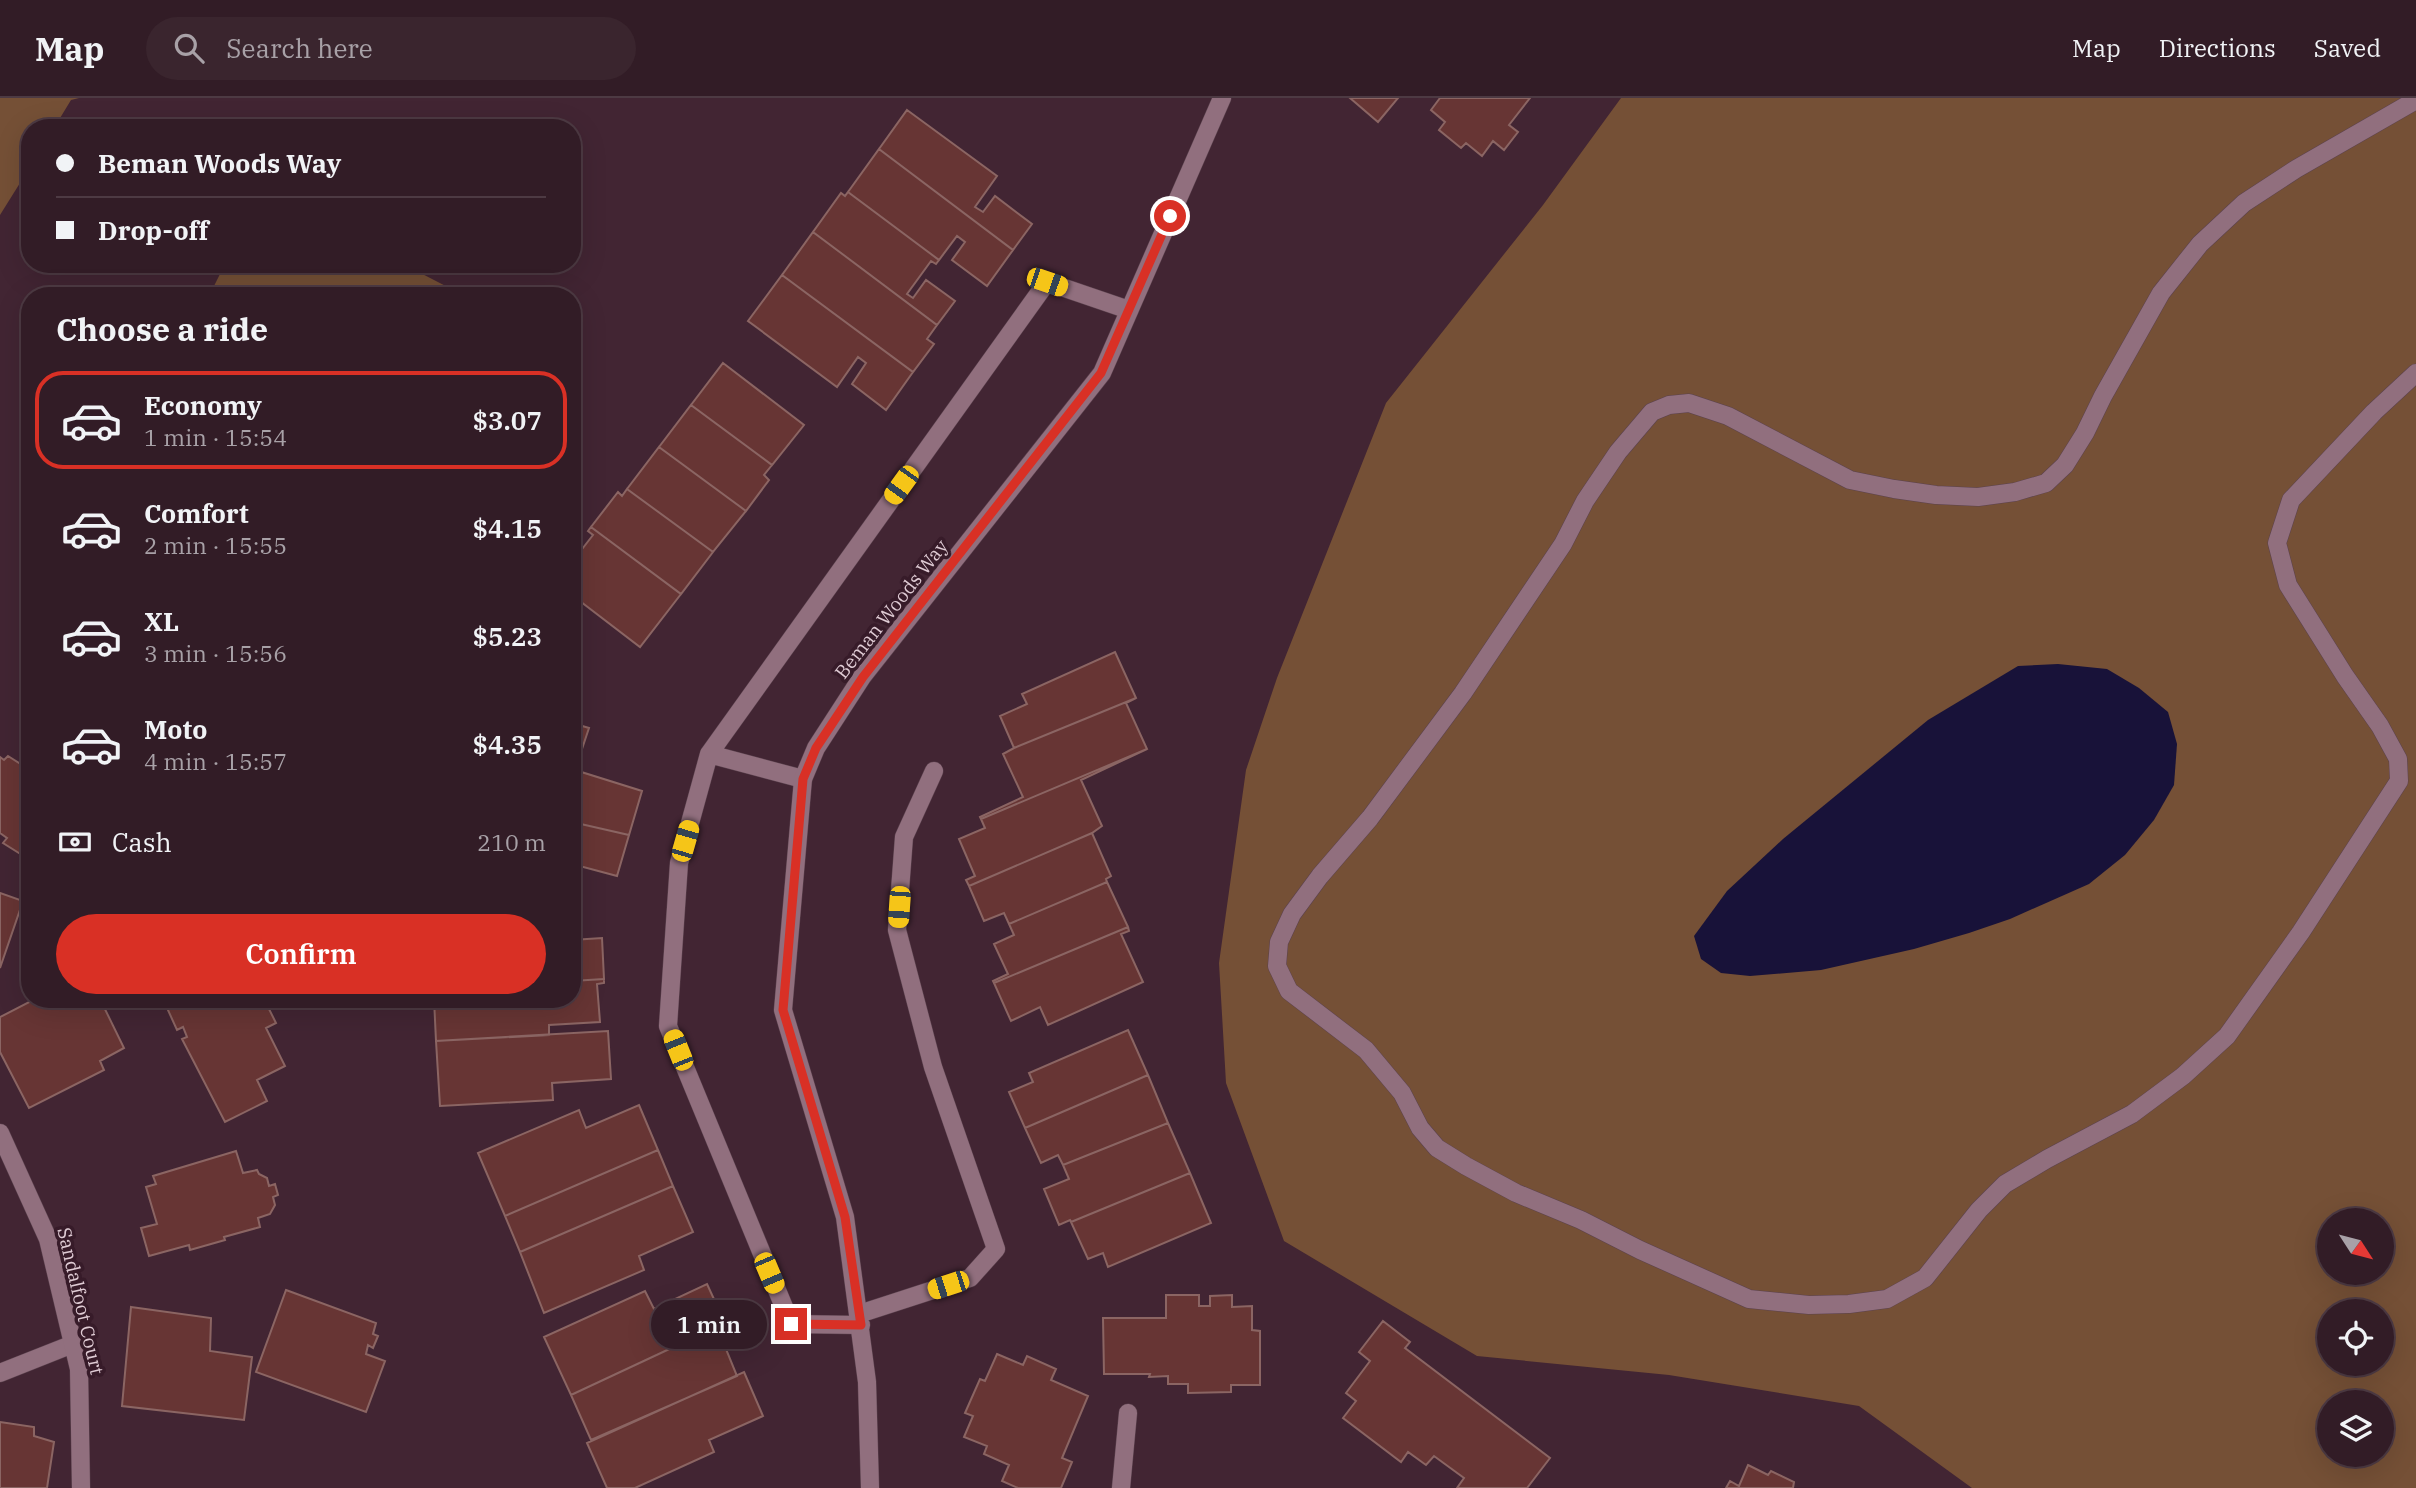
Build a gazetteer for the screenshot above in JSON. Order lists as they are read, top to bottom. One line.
{"streets":{"street":["Beman Woods Way","Sandalfoot Court"]},"north":"bottom right","page":{"header":"Map","search":"Search here","nav":["Map","Directions","Saved"],"banner":["Beman Woods Way","Drop-off"],"heading":"Choose a ride","list":[{"name":"Economy","note":"1 min · 15:54","value":"$3.07"},{"name":"Comfort","note":"2 min · 15:55","value":"$4.15"},{"name":"XL","note":"3 min · 15:56","value":"$5.23"},{"name":"Moto","note":"4 min · 15:57","value":"$4.35"}],"pay":["Cash","210 m"],"buttons":"Confirm","bubble":"1 min"}}
